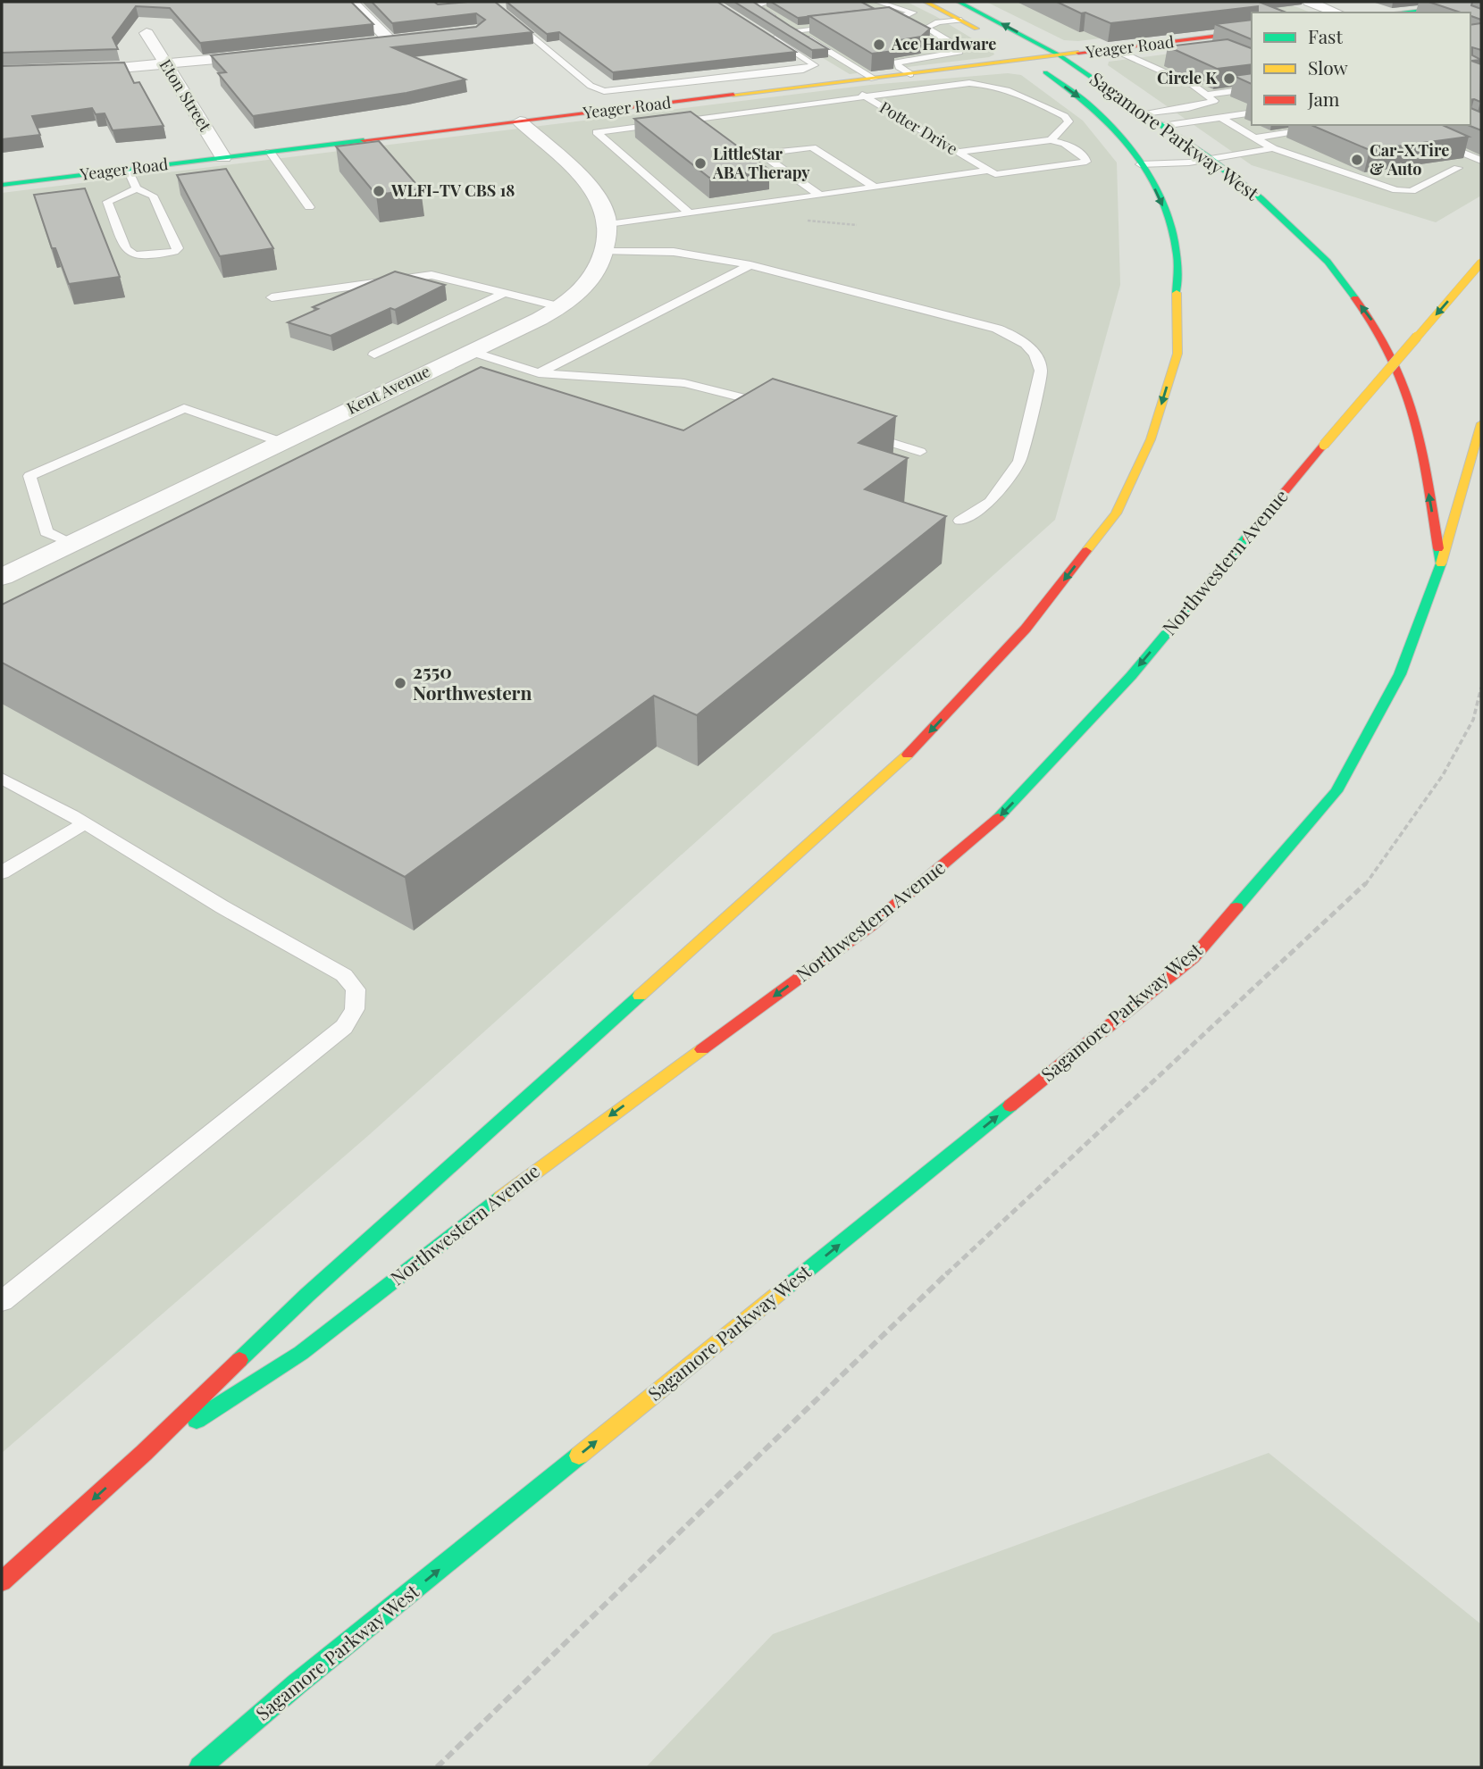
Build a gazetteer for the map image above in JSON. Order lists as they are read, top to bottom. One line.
{"streets":{"main road":["Yeager Road","Sagamore Parkway West","Northwestern Avenue"],"street":["Eton Street","Kent Avenue"],"lane":["Potter Drive"]},"crossings":[["Yeager Road","Eton Street"],["Yeager Road","Potter Drive"],["Yeager Road","Sagamore Parkway West"],["Sagamore Parkway West","Northwestern Avenue"]],"one_way":["Northwestern Avenue"],"places":["Ace Hardware","Circle K","Car-X Tire & Auto","LittleStar ABA Therapy","WLFI-TV CBS 18","2550 Northwestern"],"legend":["Fast","Slow","Jam"]}
